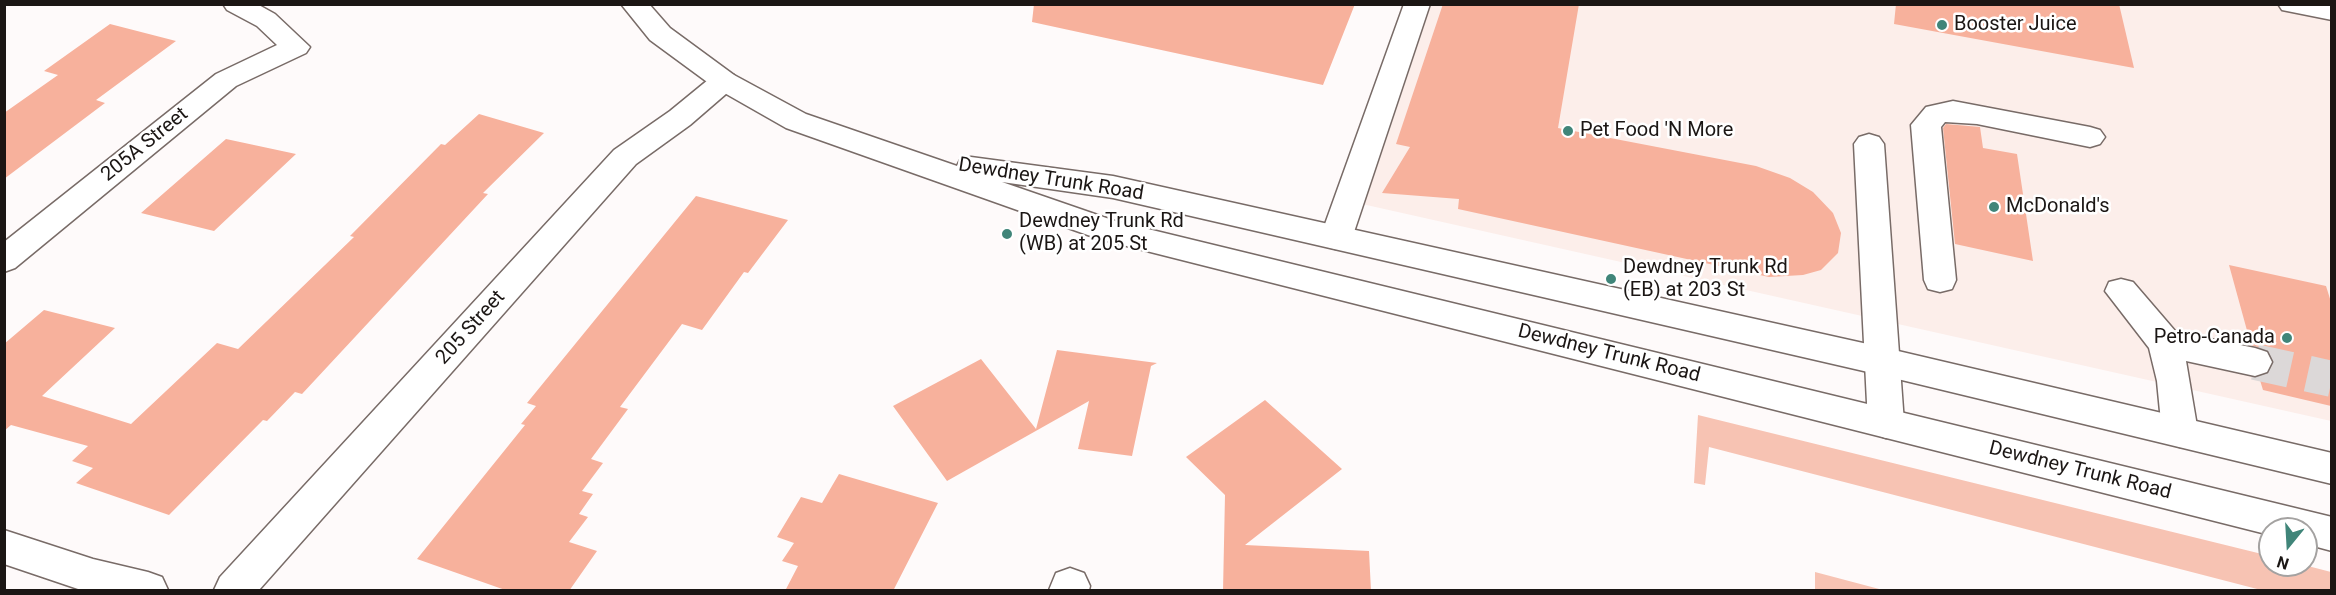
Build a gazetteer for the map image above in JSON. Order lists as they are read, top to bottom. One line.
{"streets":{"main road":["205A Street","Dewdney Trunk Road","205 Street"]},"crossings":[["Dewdney Trunk Road","205 Street"]],"places":["Booster Juice","Pet Food 'N More","McDonald's","Dewdney Trunk Rd (WB) at 205 St","Dewdney Trunk Rd (EB) at 203 St","Petro-Canada"],"north":"bottom"}
